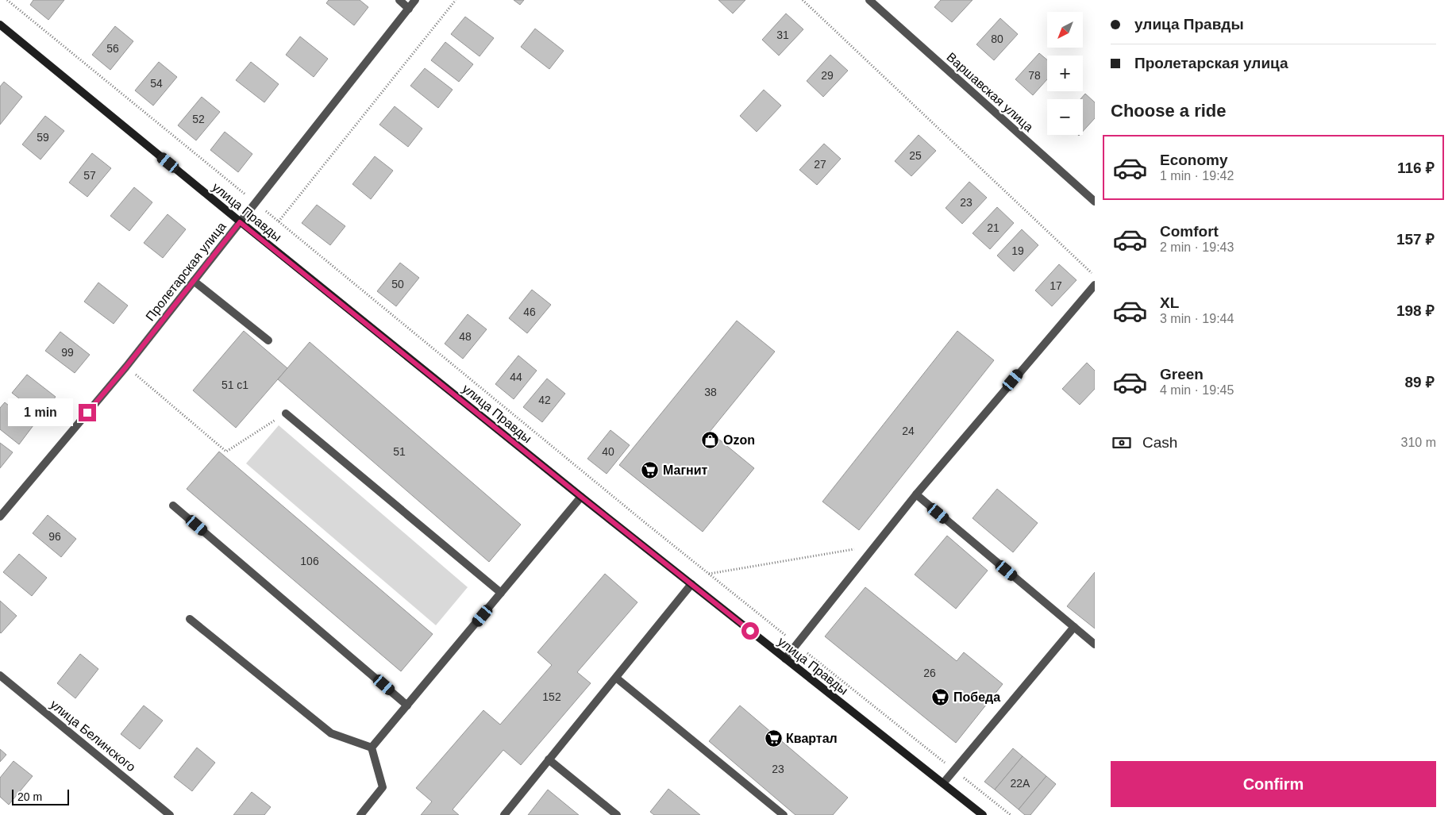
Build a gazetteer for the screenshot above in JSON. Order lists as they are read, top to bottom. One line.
{"streets":{"street":["Варшавская улица","улица Правды","Пролетарская улица","улица Белинского"]},"crossings":[["улица Правды","Пролетарская улица"]],"places":{"shop":["Ozon"],"supermarket":["Магнит","Победа","Квартал"]},"house_numbers":["31","80","56","29","78","54","52","59","25","27","57","23","21","19","50","17","46","48","99","44","51 с1","38","42","24","51","40","96","106","26","152","23","22А"],"scale_bar":"20 m","north":"bottom left","page":{"banner":["улица Правды","Пролетарская улица"],"map_buttons":["+","−"],"heading":"Choose a ride","list":[{"name":"Economy","note":"1 min · 19:42","value":"116 ₽"},{"name":"Comfort","note":"2 min · 19:43","value":"157 ₽"},{"name":"XL","note":"3 min · 19:44","value":"198 ₽"},{"name":"Green","note":"4 min · 19:45","value":"89 ₽"}],"bubble":"1 min","pay":["Cash","310 m"],"buttons":"Confirm","scale":"20 m"}}
